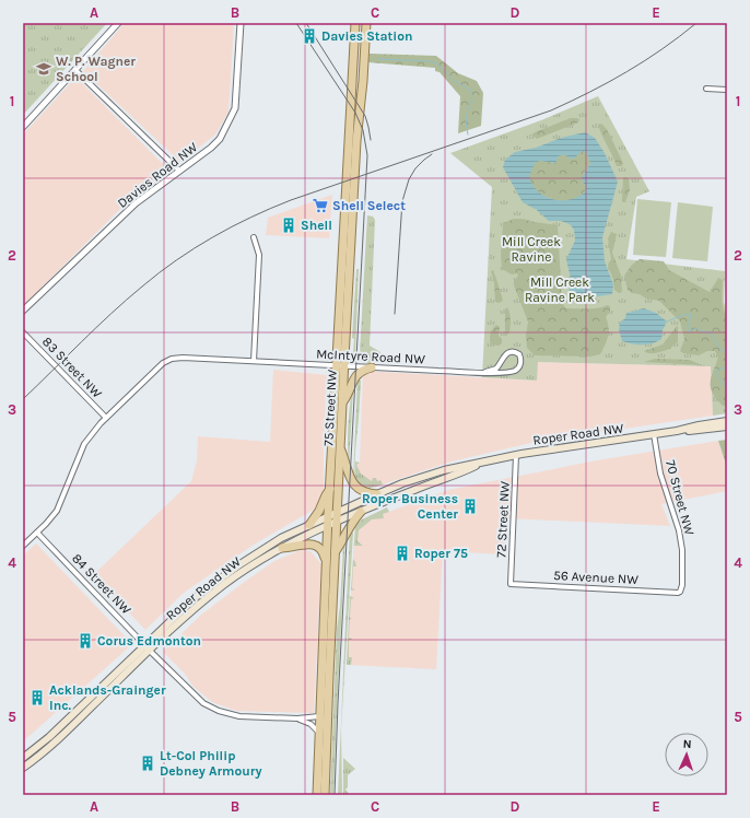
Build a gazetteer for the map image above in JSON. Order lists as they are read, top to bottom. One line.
{"streets":{"main road":["75 Street NW","Roper Road NW"],"street":["Davies Road NW","McIntyre Road NW","83 Street NW","70 Street NW","72 Street NW","56 Avenue NW","84 Street NW"]},"crossings":[["McIntyre Road NW","83 Street NW"],["McIntyre Road NW","75 Street NW"],["McIntyre Road NW","84 Street NW"],["75 Street NW","Roper Road NW"],["75 Street NW","84 Street NW"],["Roper Road NW","70 Street NW"],["Roper Road NW","72 Street NW"],["Roper Road NW","84 Street NW"],["70 Street NW","56 Avenue NW"],["72 Street NW","56 Avenue NW"]],"parks":["Mill Creek Ravine","Mill Creek Ravine Park"],"places":{"building":["Davies Station","Shell","Roper Business Center","Roper 75","Corus Edmonton","Acklands-Grainger Inc.","Lt-Col Philip Debney Armoury"],"school or university":["W. P. Wagner School"],"supermarket":["Shell Select"]},"north":"top","grid":{"columns":["A","B","C","D","E"],"rows":["1","2","3","4","5"]}}
